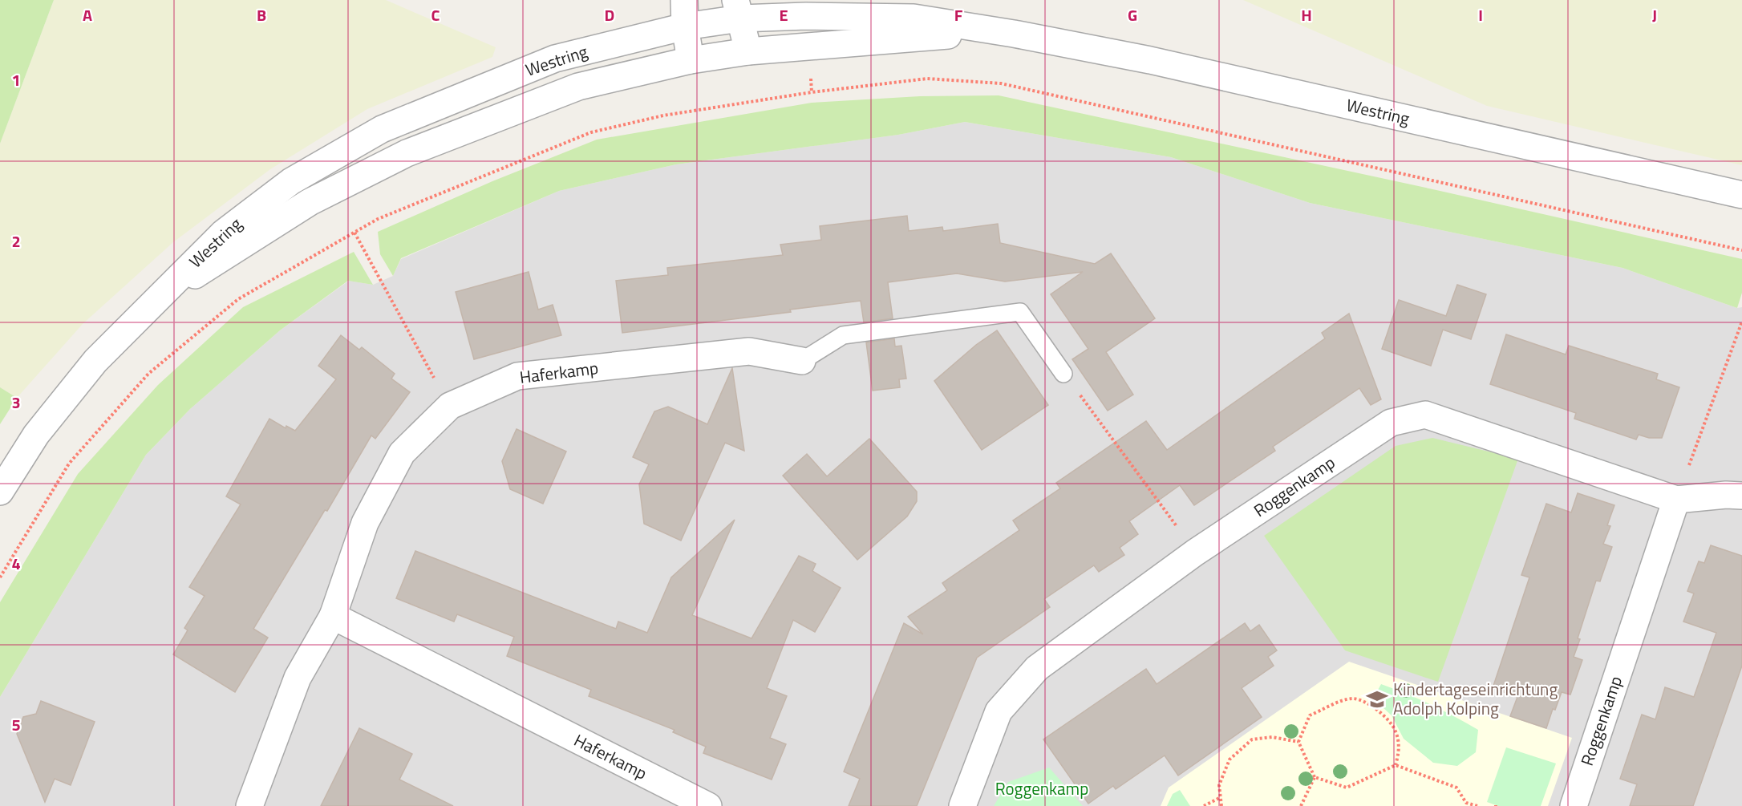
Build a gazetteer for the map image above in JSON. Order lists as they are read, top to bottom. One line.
{"streets":{"street":["Westring","Haferkamp","Roggenkamp"]},"parks":["Roggenkamp"],"places":{"school or university":["Kindertageseinrichtung Adolph Kolping"]},"grid":{"columns":["A","B","C","D","E","F","G","H","I","J"],"rows":["1","2","3","4","5"]}}
